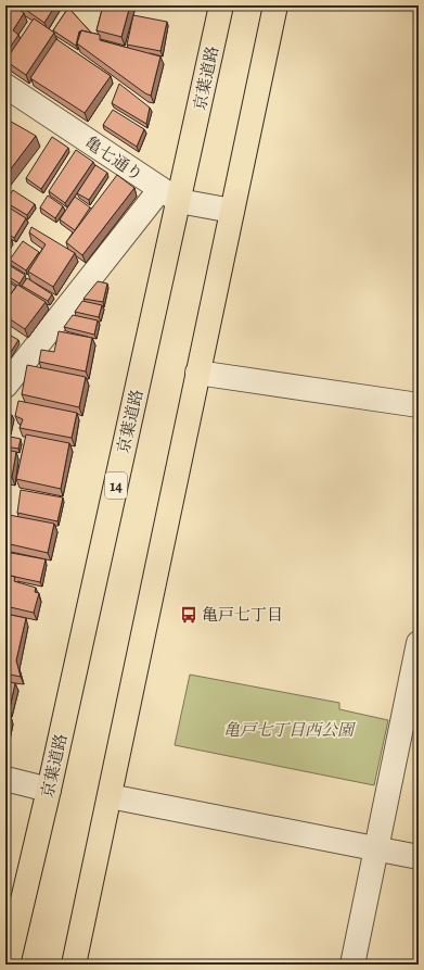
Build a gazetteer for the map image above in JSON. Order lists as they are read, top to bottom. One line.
{"streets":{"highway":["京葉道路","14"],"street":["亀七通り"]},"crossings":[["京葉道路","亀七通り"]],"parks":["亀戸七丁目西公園"],"places":{"bus stop":["亀戸七丁目"]}}
